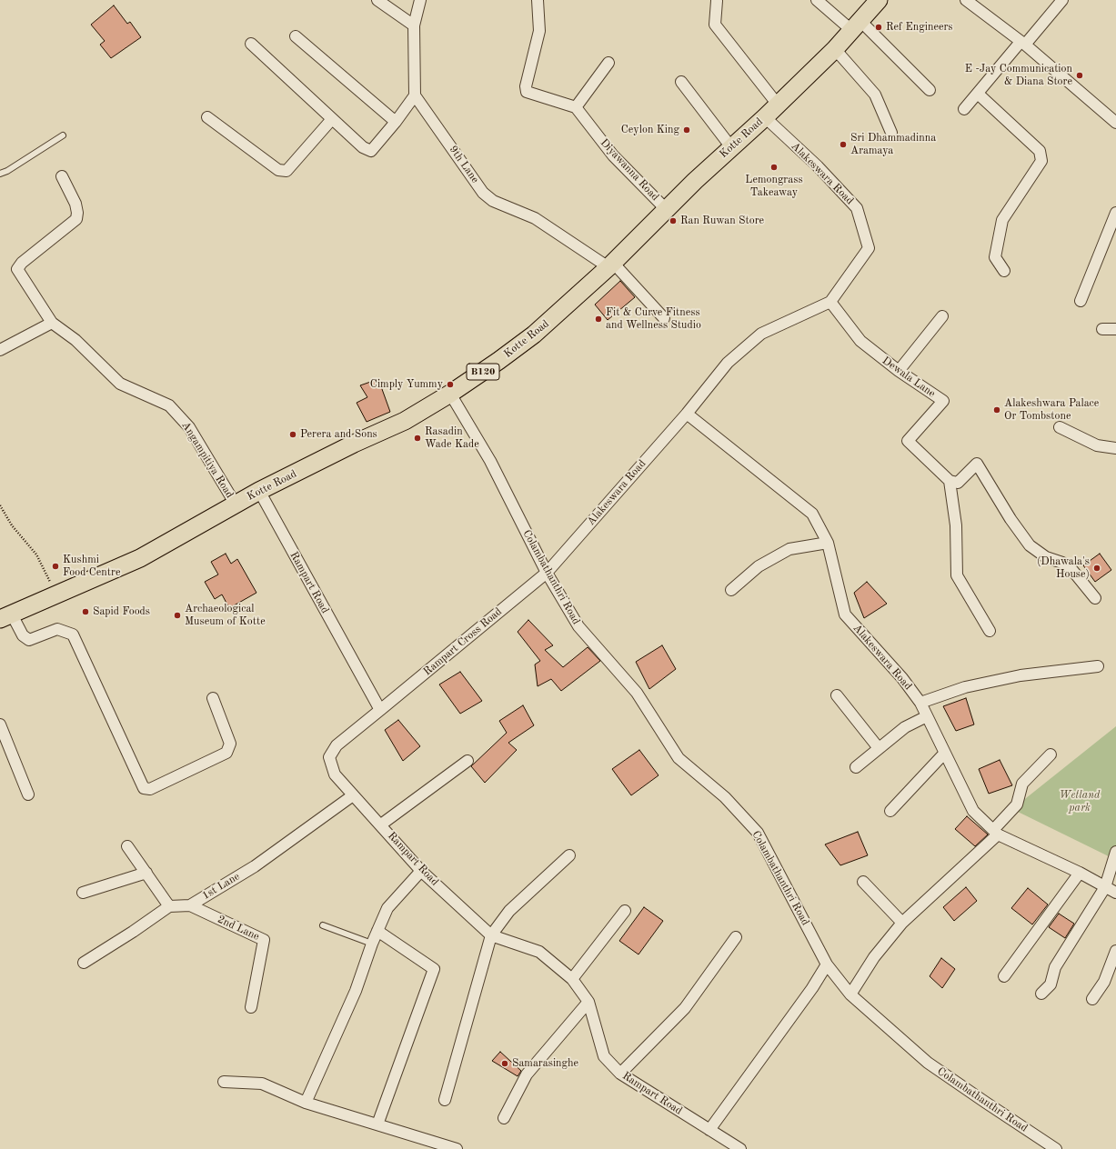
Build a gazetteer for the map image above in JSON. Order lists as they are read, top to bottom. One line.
{"streets":{"main road":["Kotte Road","B120"],"street":["9th Lane","Diyawanna Road","Alakeswara Road","Dewala Lane","Angampitiya Road","Colambathanthri Road","Rampart Road","Rampart Cross Road","1st Lane","2nd Lane"]},"crossings":[["Kotte Road","9th Lane"],["Kotte Road","Diyawanna Road"],["Kotte Road","Alakeswara Road"],["Kotte Road","Angampitiya Road"],["Kotte Road","Colambathanthri Road"],["Kotte Road","Rampart Road"],["Alakeswara Road","Dewala Lane"],["Alakeswara Road","Colambathanthri Road"],["Alakeswara Road","Rampart Cross Road"],["Colambathanthri Road","Rampart Cross Road"],["Rampart Road","Rampart Cross Road"],["Rampart Road","1st Lane"],["1st Lane","2nd Lane"]],"parks":["Wetland park"],"places":["Ref Engineers","E -Jay Communication & Diana Store","Ceylon King","Sri Dhammadinna Aramaya","Lemongrass Takeaway","Ran Ruwan Store","Fit & Curve Fitness and Wellness Studio","Cimply Yummy","Alakeshwara Palace Or Tombstone","Perera and Sons","Rasadin Wade Kade","Kushmi Food Centre","(Dhawala's House)","Sapid Foods","Archaeological Museum of Kotte","Samarasinghe"]}
